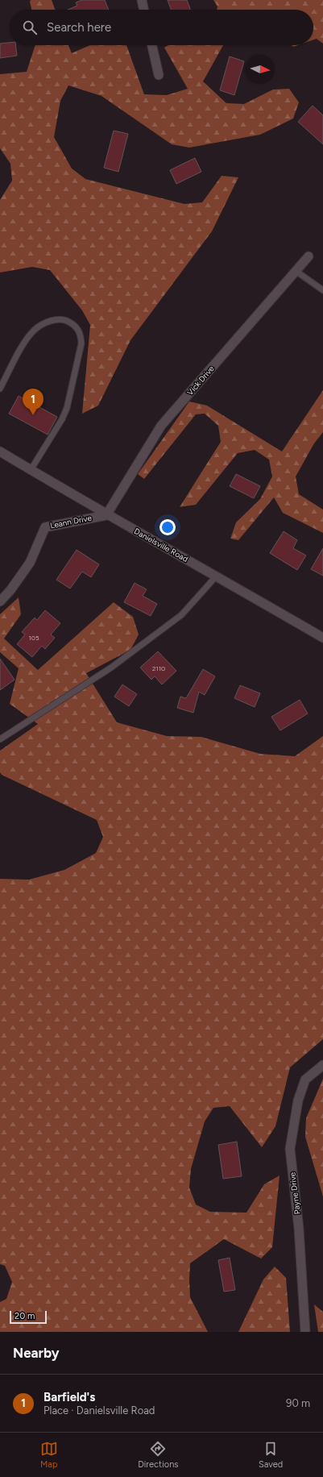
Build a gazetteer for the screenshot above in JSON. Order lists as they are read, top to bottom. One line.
{"streets":{"street":["Vick Drive","Leann Drive","Danielsville Road","Payne Drive"]},"crossings":[["Vick Drive","Leann Drive"],["Vick Drive","Danielsville Road"],["Leann Drive","Danielsville Road"]],"house_numbers":["105","2110"],"scale_bar":"20 m","north":"right","page":{"search":"Search here","pins":"1","scale":"20 m","heading":"Nearby","list":[{"mark":"1","name":"Barfield's","note":"Place · Danielsville Road","value":"90 m"}],"nav":["Map","Directions","Saved"]}}
